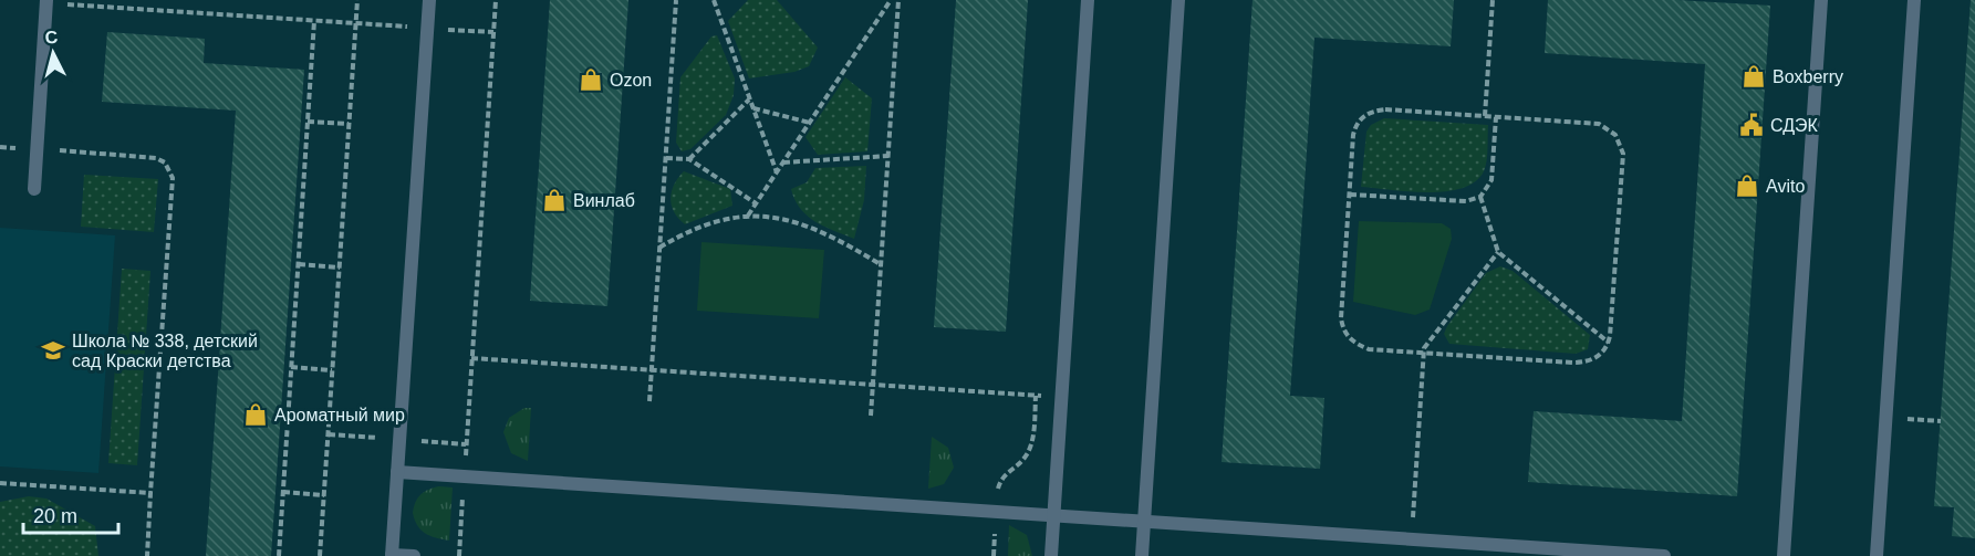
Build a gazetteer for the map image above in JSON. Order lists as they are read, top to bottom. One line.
{"places":{"shop":["Boxberry","Ozon","Avito","Винлаб","Ароматный мир"],"public building":["СДЭК"],"school or university":["Школа № 338, детский сад Краски детства"]},"scale_bar":"20 m","north":"top"}
